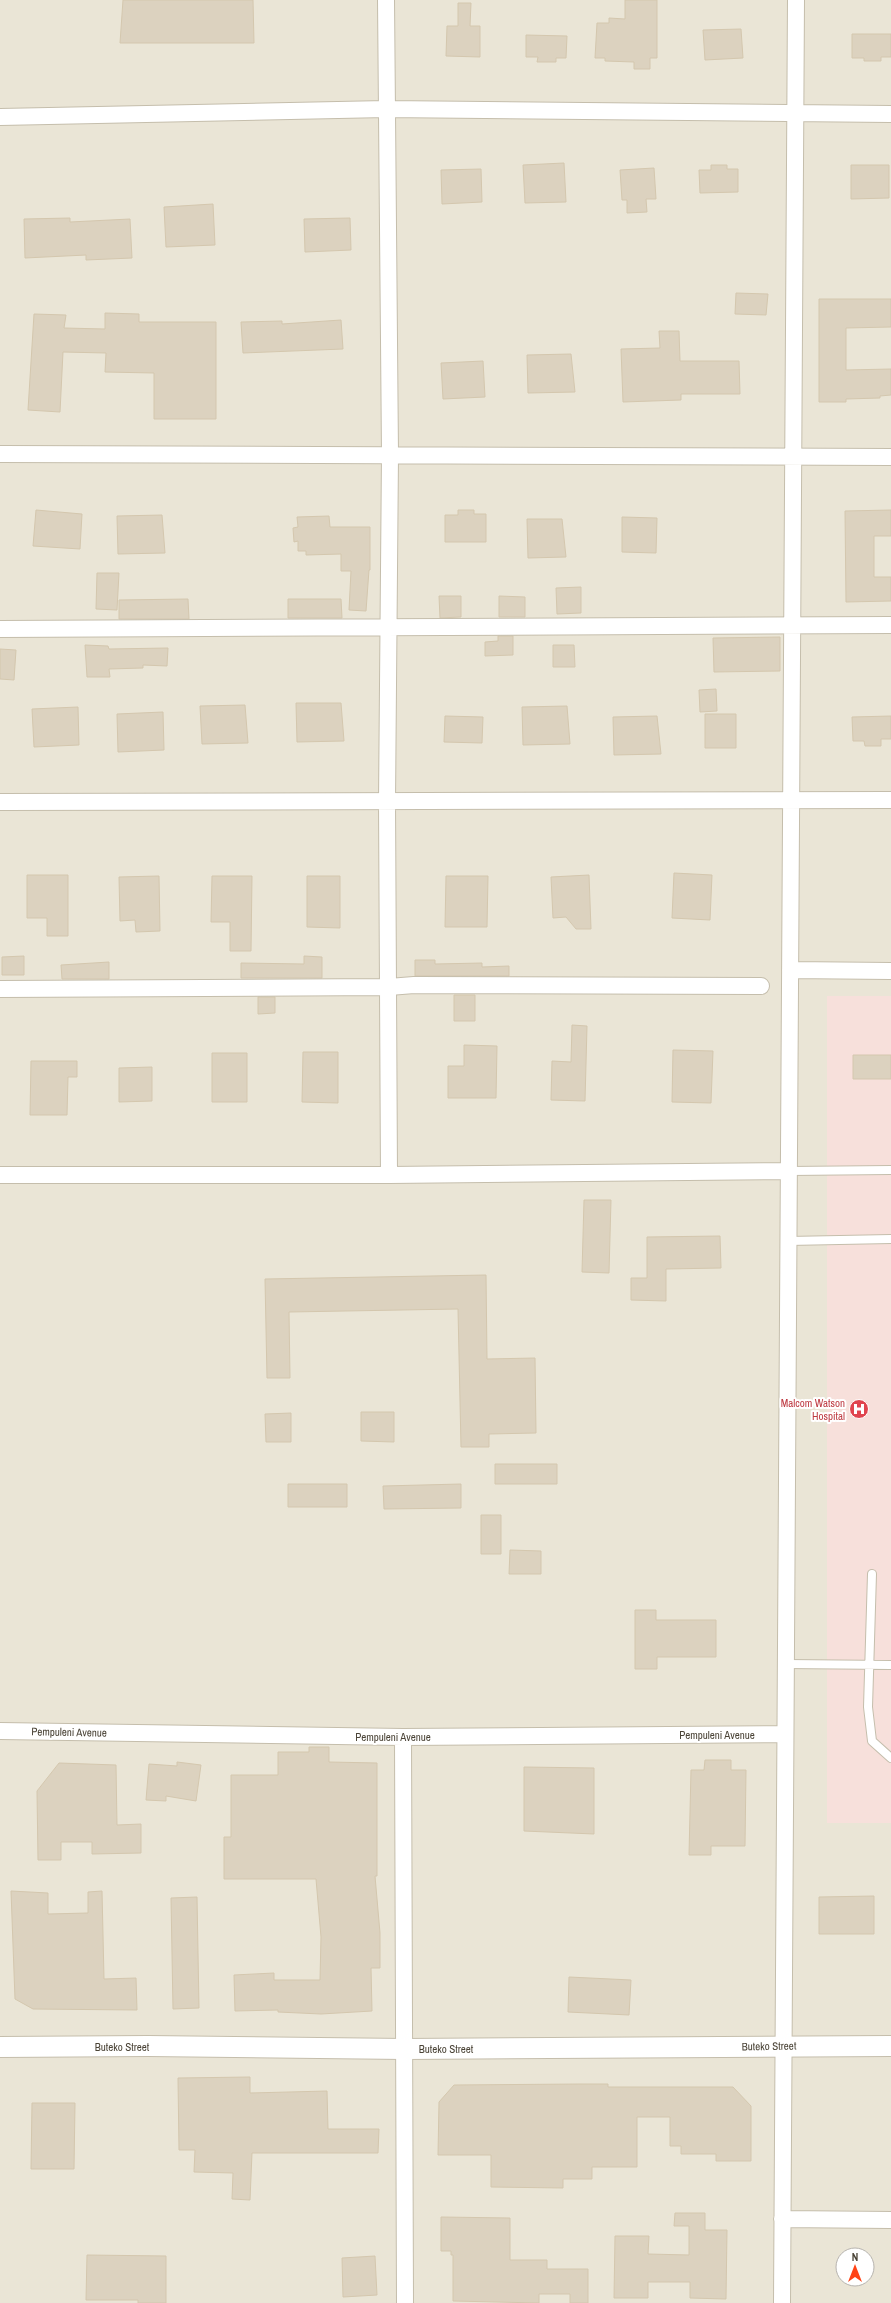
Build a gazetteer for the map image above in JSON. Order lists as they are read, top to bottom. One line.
{"streets":{"street":["Pempuleni Avenue","Buteko Street"]},"places":{"hospital":["Malcom Watson Hospital"]},"north":"top"}
